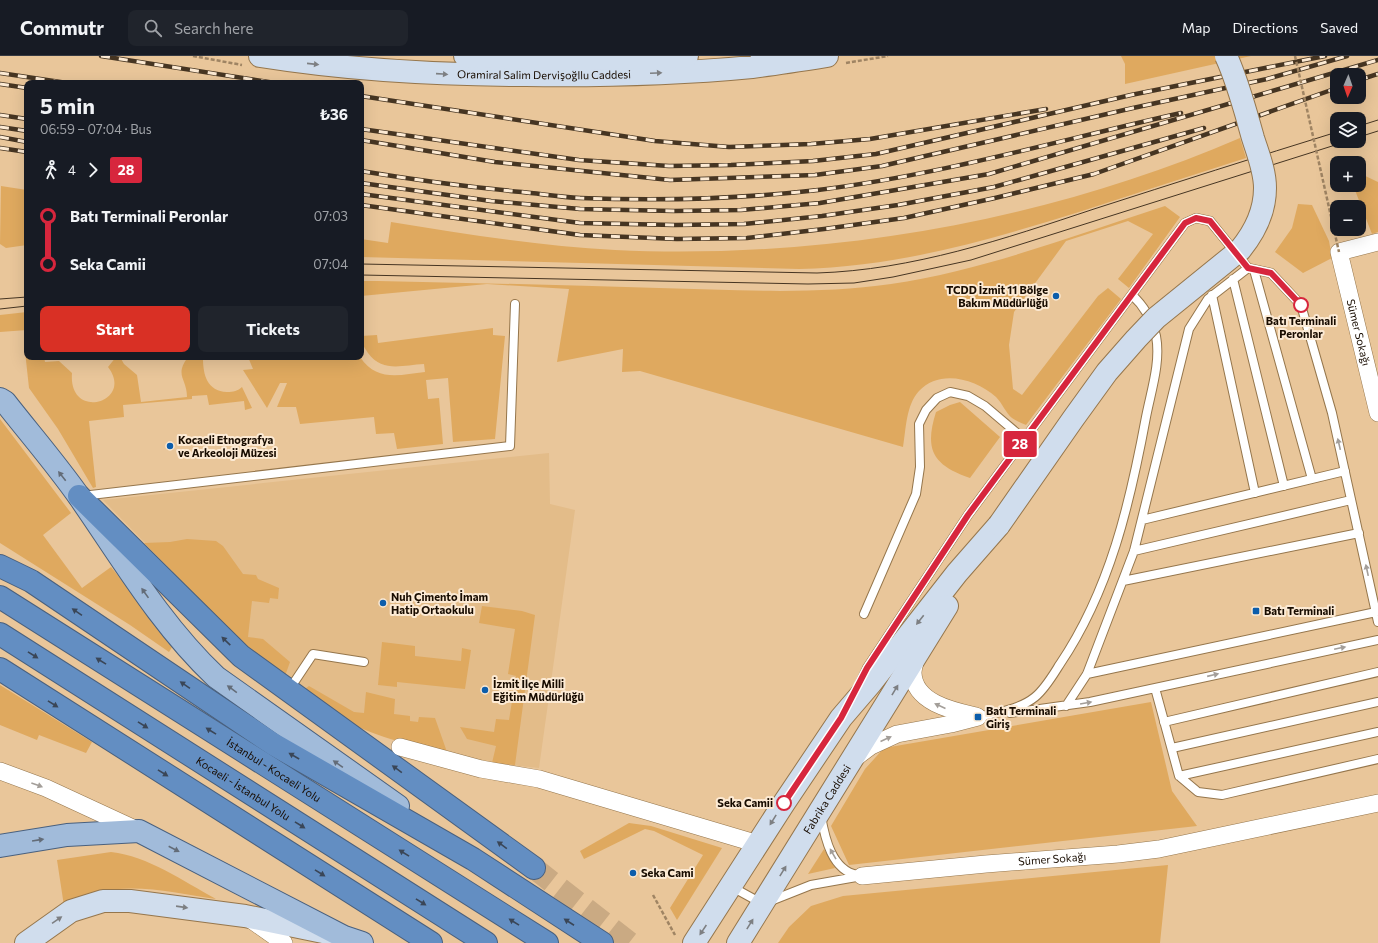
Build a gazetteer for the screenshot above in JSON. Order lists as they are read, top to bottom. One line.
{"streets":{"highway":["İstanbul - Kocaeli Yolu","Kocaeli - İstanbul Yolu"],"main road":["Oramiral Salim Dervişoğllu Caddesi","Fabrika Caddesi"],"street":["Sümer Sokağı"]},"crossings":[["Sümer Sokağı","Fabrika Caddesi"]],"places":{"other":["TCDD İzmit 11 Bölge Bakım Müdürlüğü","Batı Terminali Peronlar","Kocaeli Etnografya ve Arkeoloji Müzesi","Nuh Çimento İmam Hatip Ortaokulu","İzmit İlçe Milli Eğitim Müdürlüğü","Seka Camii","Seka Cami"],"transit":["Batı Terminali","Batı Terminali Giriş"]},"lines":["bus line 28"],"north":"bottom","page":{"header":"Commutr","search":"Search here","nav":["Map","Directions","Saved"],"on_map":"28","map_buttons":["+","−"],"heading":["5 min","06:59 – 07:04 · Bus","₺36"],"legs":["4","28"],"list":[{"name":"Batı Terminali Peronlar","value":"07:03"},{"name":"Seka Camii","value":"07:04"}],"buttons":["Start","Tickets"]}}
